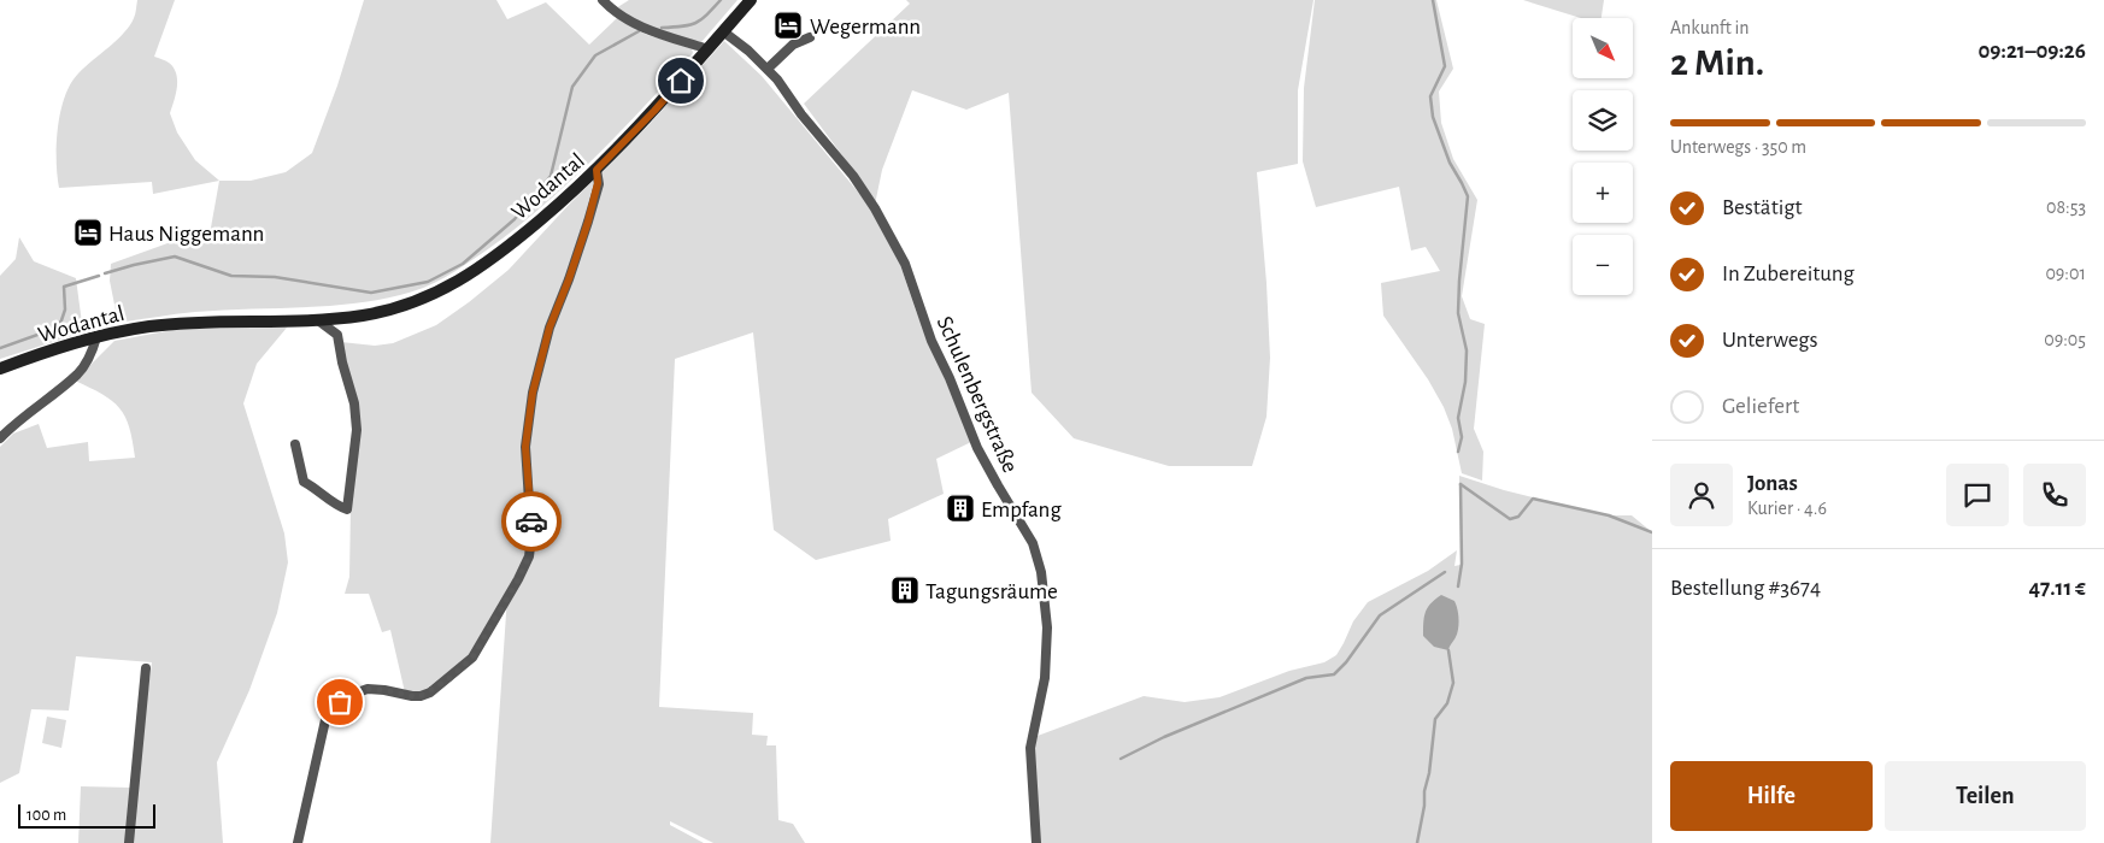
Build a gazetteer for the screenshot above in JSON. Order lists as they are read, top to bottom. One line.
{"streets":{"main road":["Wodantal"],"street":["Schulenbergstraße"]},"crossings":[["Wodantal","Schulenbergstraße"]],"places":{"hotel":["Wegermann","Haus Niggemann"],"building":["Empfang","Tagungsräume"]},"scale_bar":"100 m","north":"bottom right","page":{"heading":["2 Min.","Ankunft in","09:21–09:26"],"panel":["Jonas","Kurier · 4.6","Bestellung #3674","47.11 €"],"map_buttons":["+","−"],"bar":"Unterwegs · 350 m","list":[["Bestätigt","08:53"],["In Zubereitung","09:01"],["Unterwegs","09:05"],"Geliefert"],"buttons":["Hilfe","Teilen"],"scale":"100 m"}}
